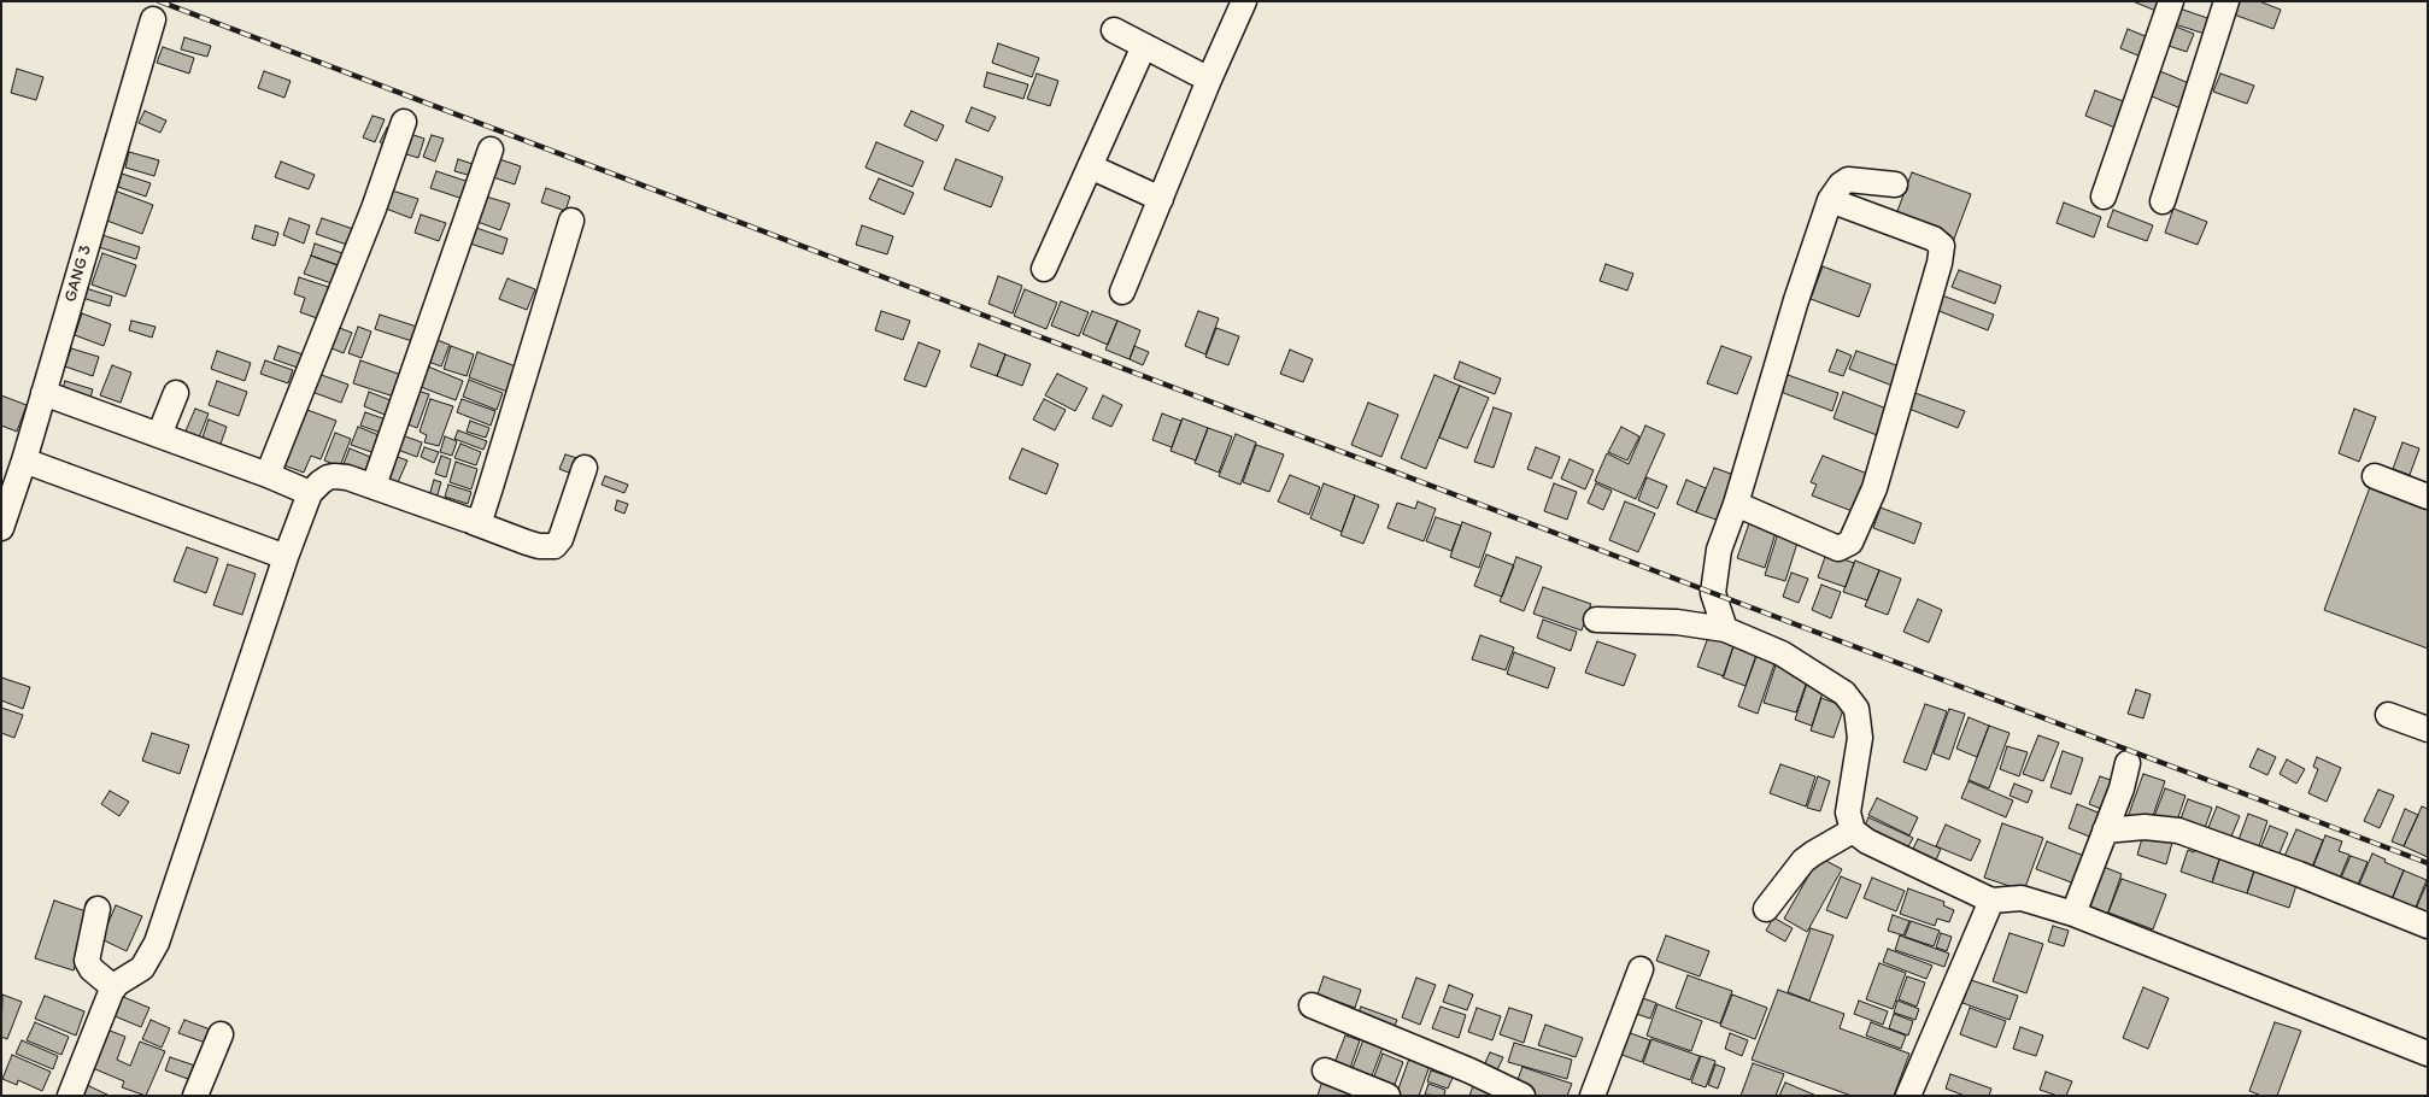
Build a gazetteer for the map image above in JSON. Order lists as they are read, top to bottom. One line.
{"streets":{"street":["GANG 3"]}}
